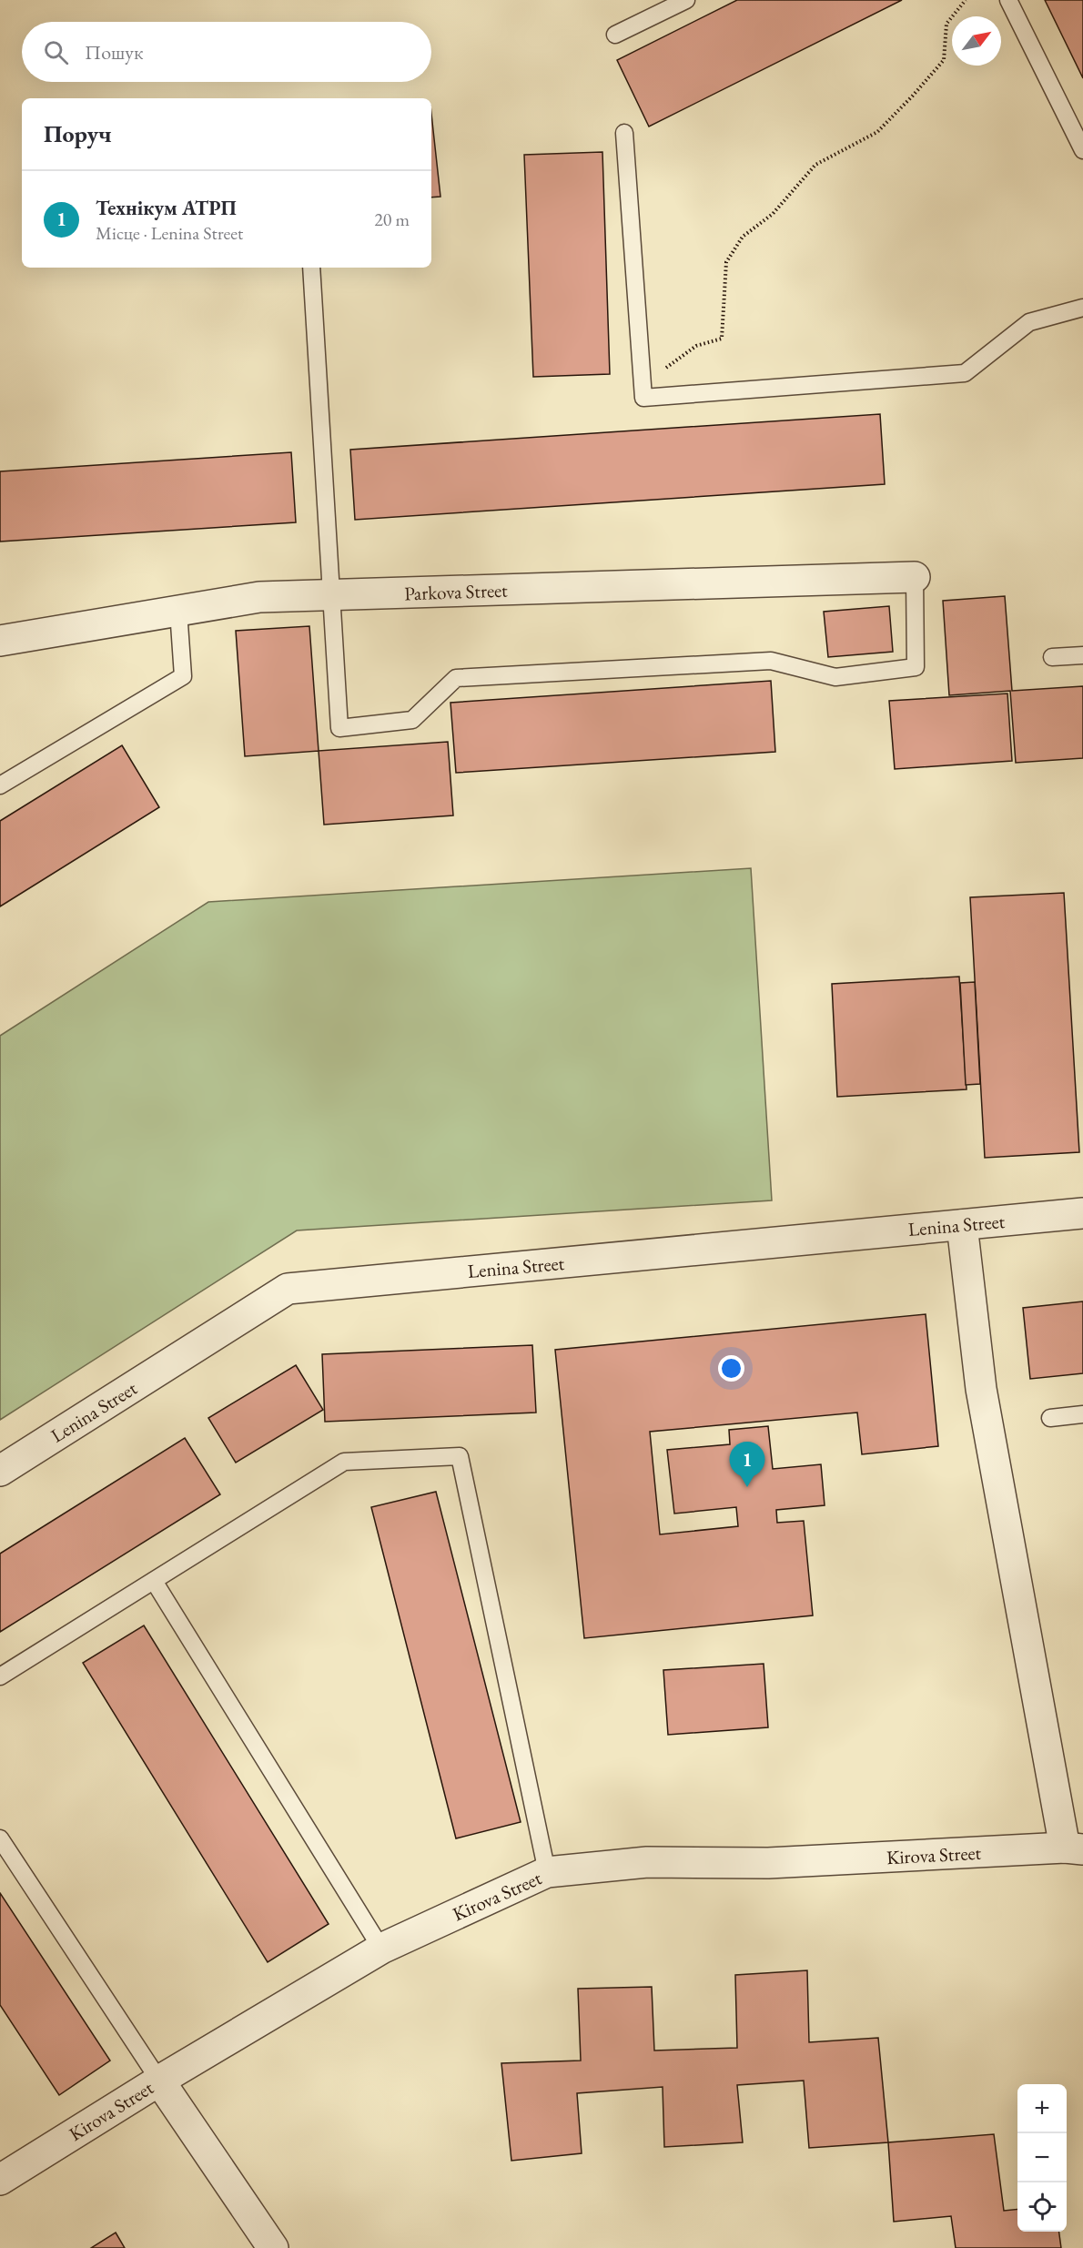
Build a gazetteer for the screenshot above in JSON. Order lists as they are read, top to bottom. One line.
{"streets":{"street":["Parkova Street","Lenina Street","Kirova Street"]},"north":"top right","page":{"search":"Пошук","heading":"Поруч","list":[{"mark":"1","name":"Технікум АТРП","note":"Місце · Lenina Street","value":"20 m"}],"pins":"1","map_buttons":["+","−"]}}
